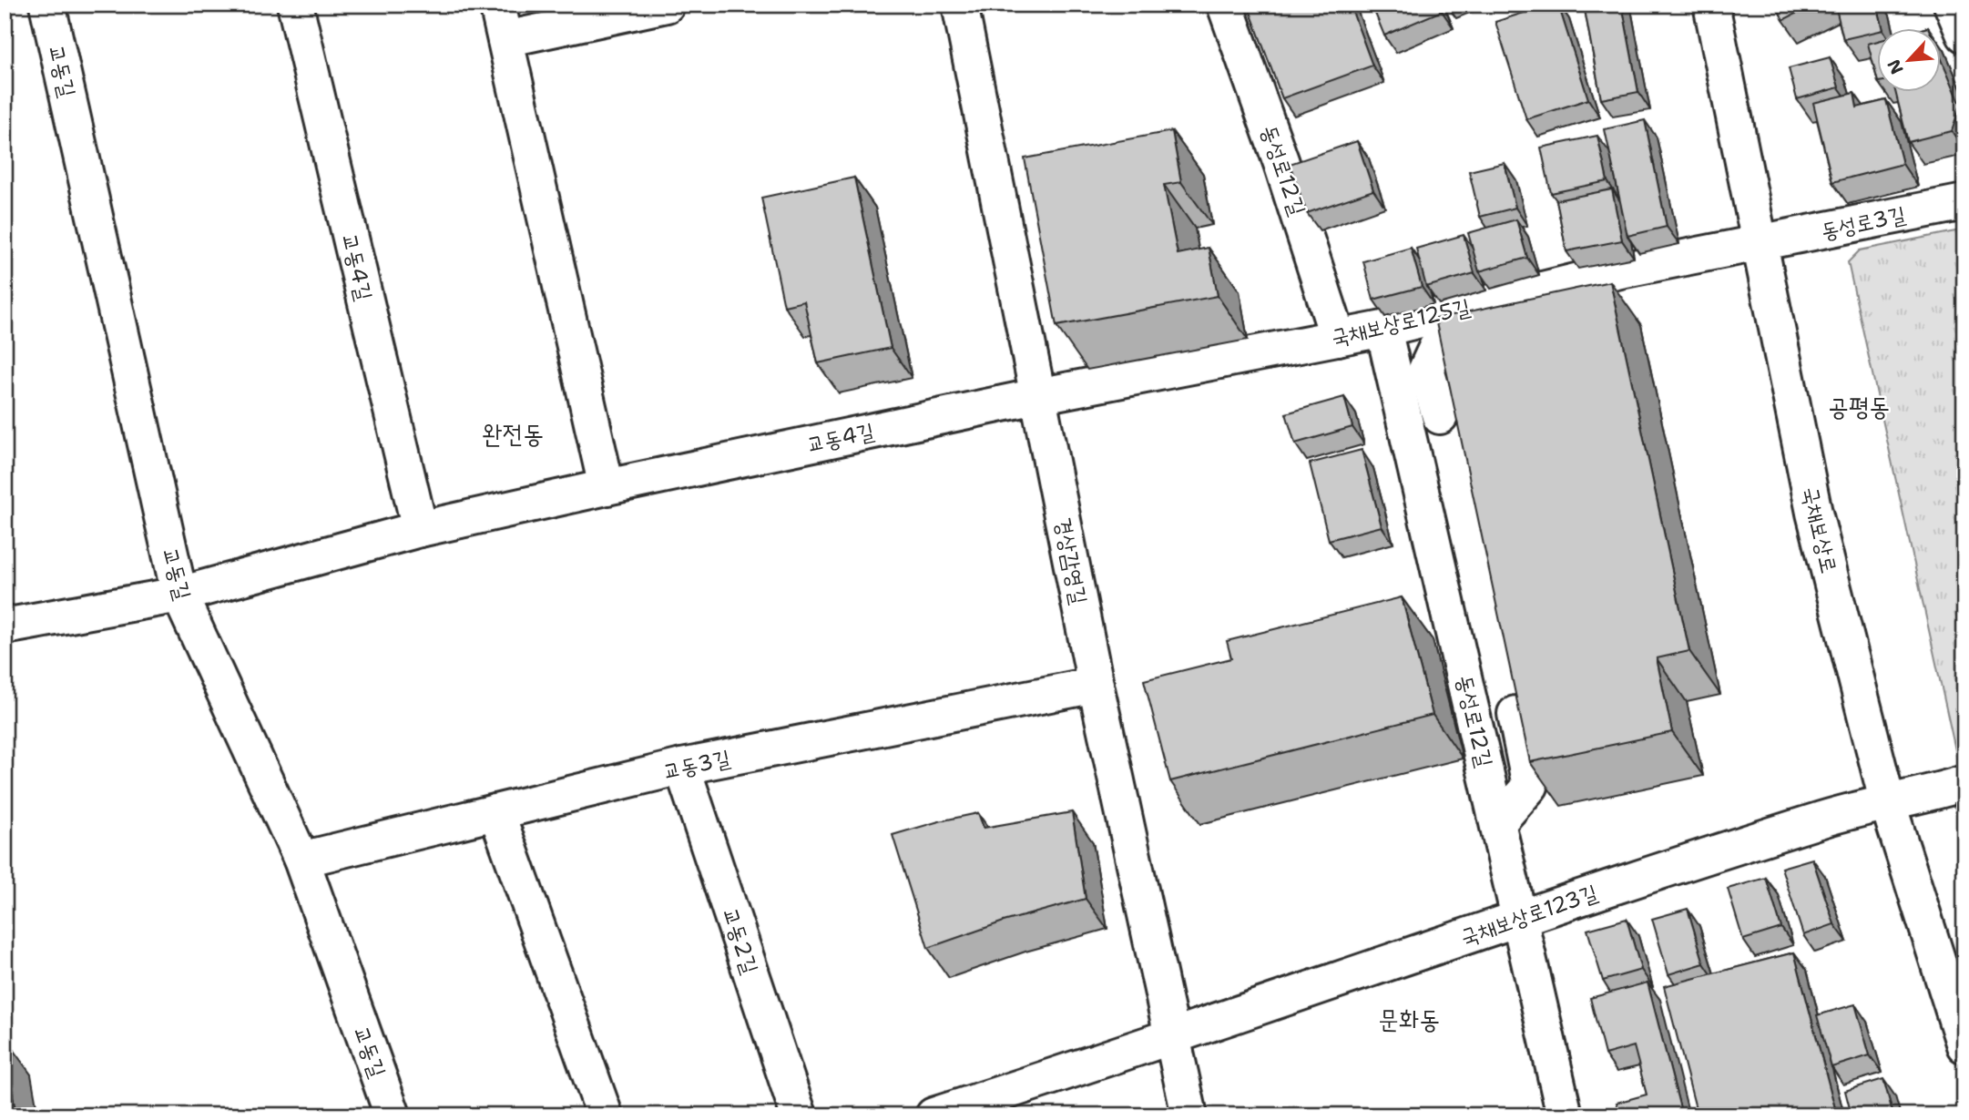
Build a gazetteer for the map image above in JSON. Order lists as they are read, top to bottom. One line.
{"streets":{"street":["교동길","동성로12길","동성로3길","교동4길","국채보상로125길","국채보상로","경상감영길","교동3길","국채보상로123길","교동2길"]},"crossings":[["교동길","교동4길"],["교동길","교동3길"],["동성로12길","국채보상로125길"],["동성로12길","국채보상로123길"],["동성로3길","국채보상로125길"],["동성로3길","국채보상로"],["교동4길","국채보상로125길"],["교동4길","경상감영길"],["국채보상로125길","국채보상로"],["국채보상로125길","경상감영길"],["국채보상로","국채보상로123길"],["경상감영길","교동3길"],["경상감영길","국채보상로123길"],["교동3길","교동2길"]],"districts":["공평동","완전동","문화동"],"north":"bottom left"}
